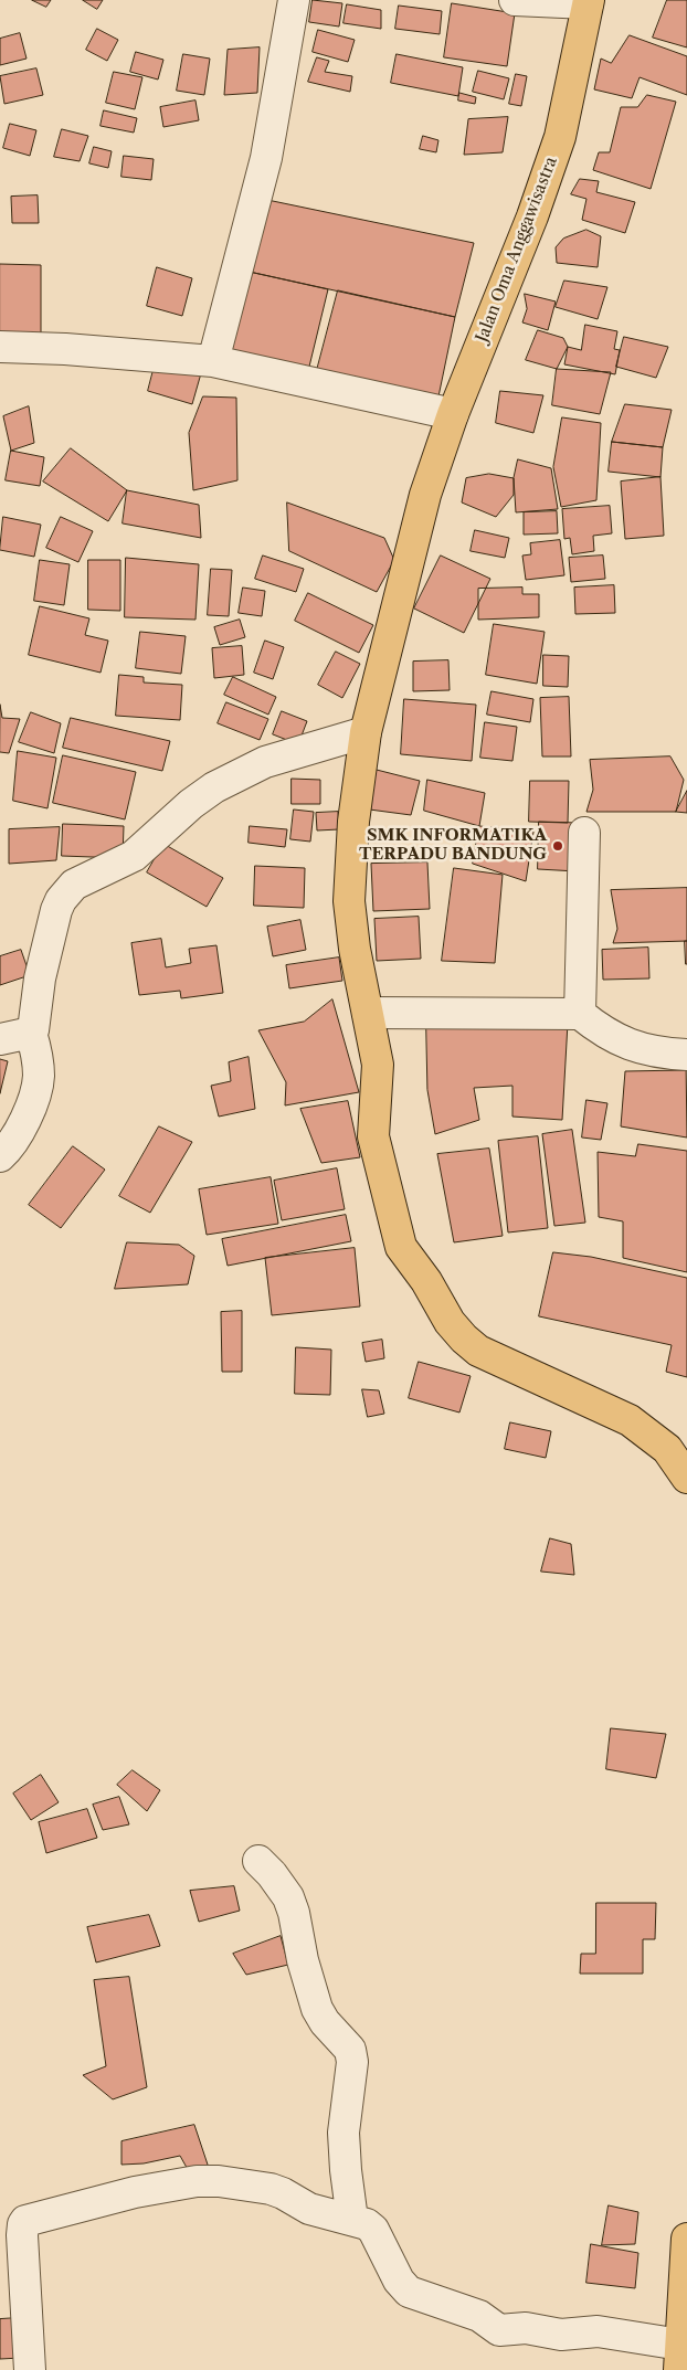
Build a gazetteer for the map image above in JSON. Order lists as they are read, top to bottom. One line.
{"streets":{"main road":["Jalan Oma Anggawisastra"]},"places":["SMK INFORMATIKA TERPADU BANDUNG"]}
